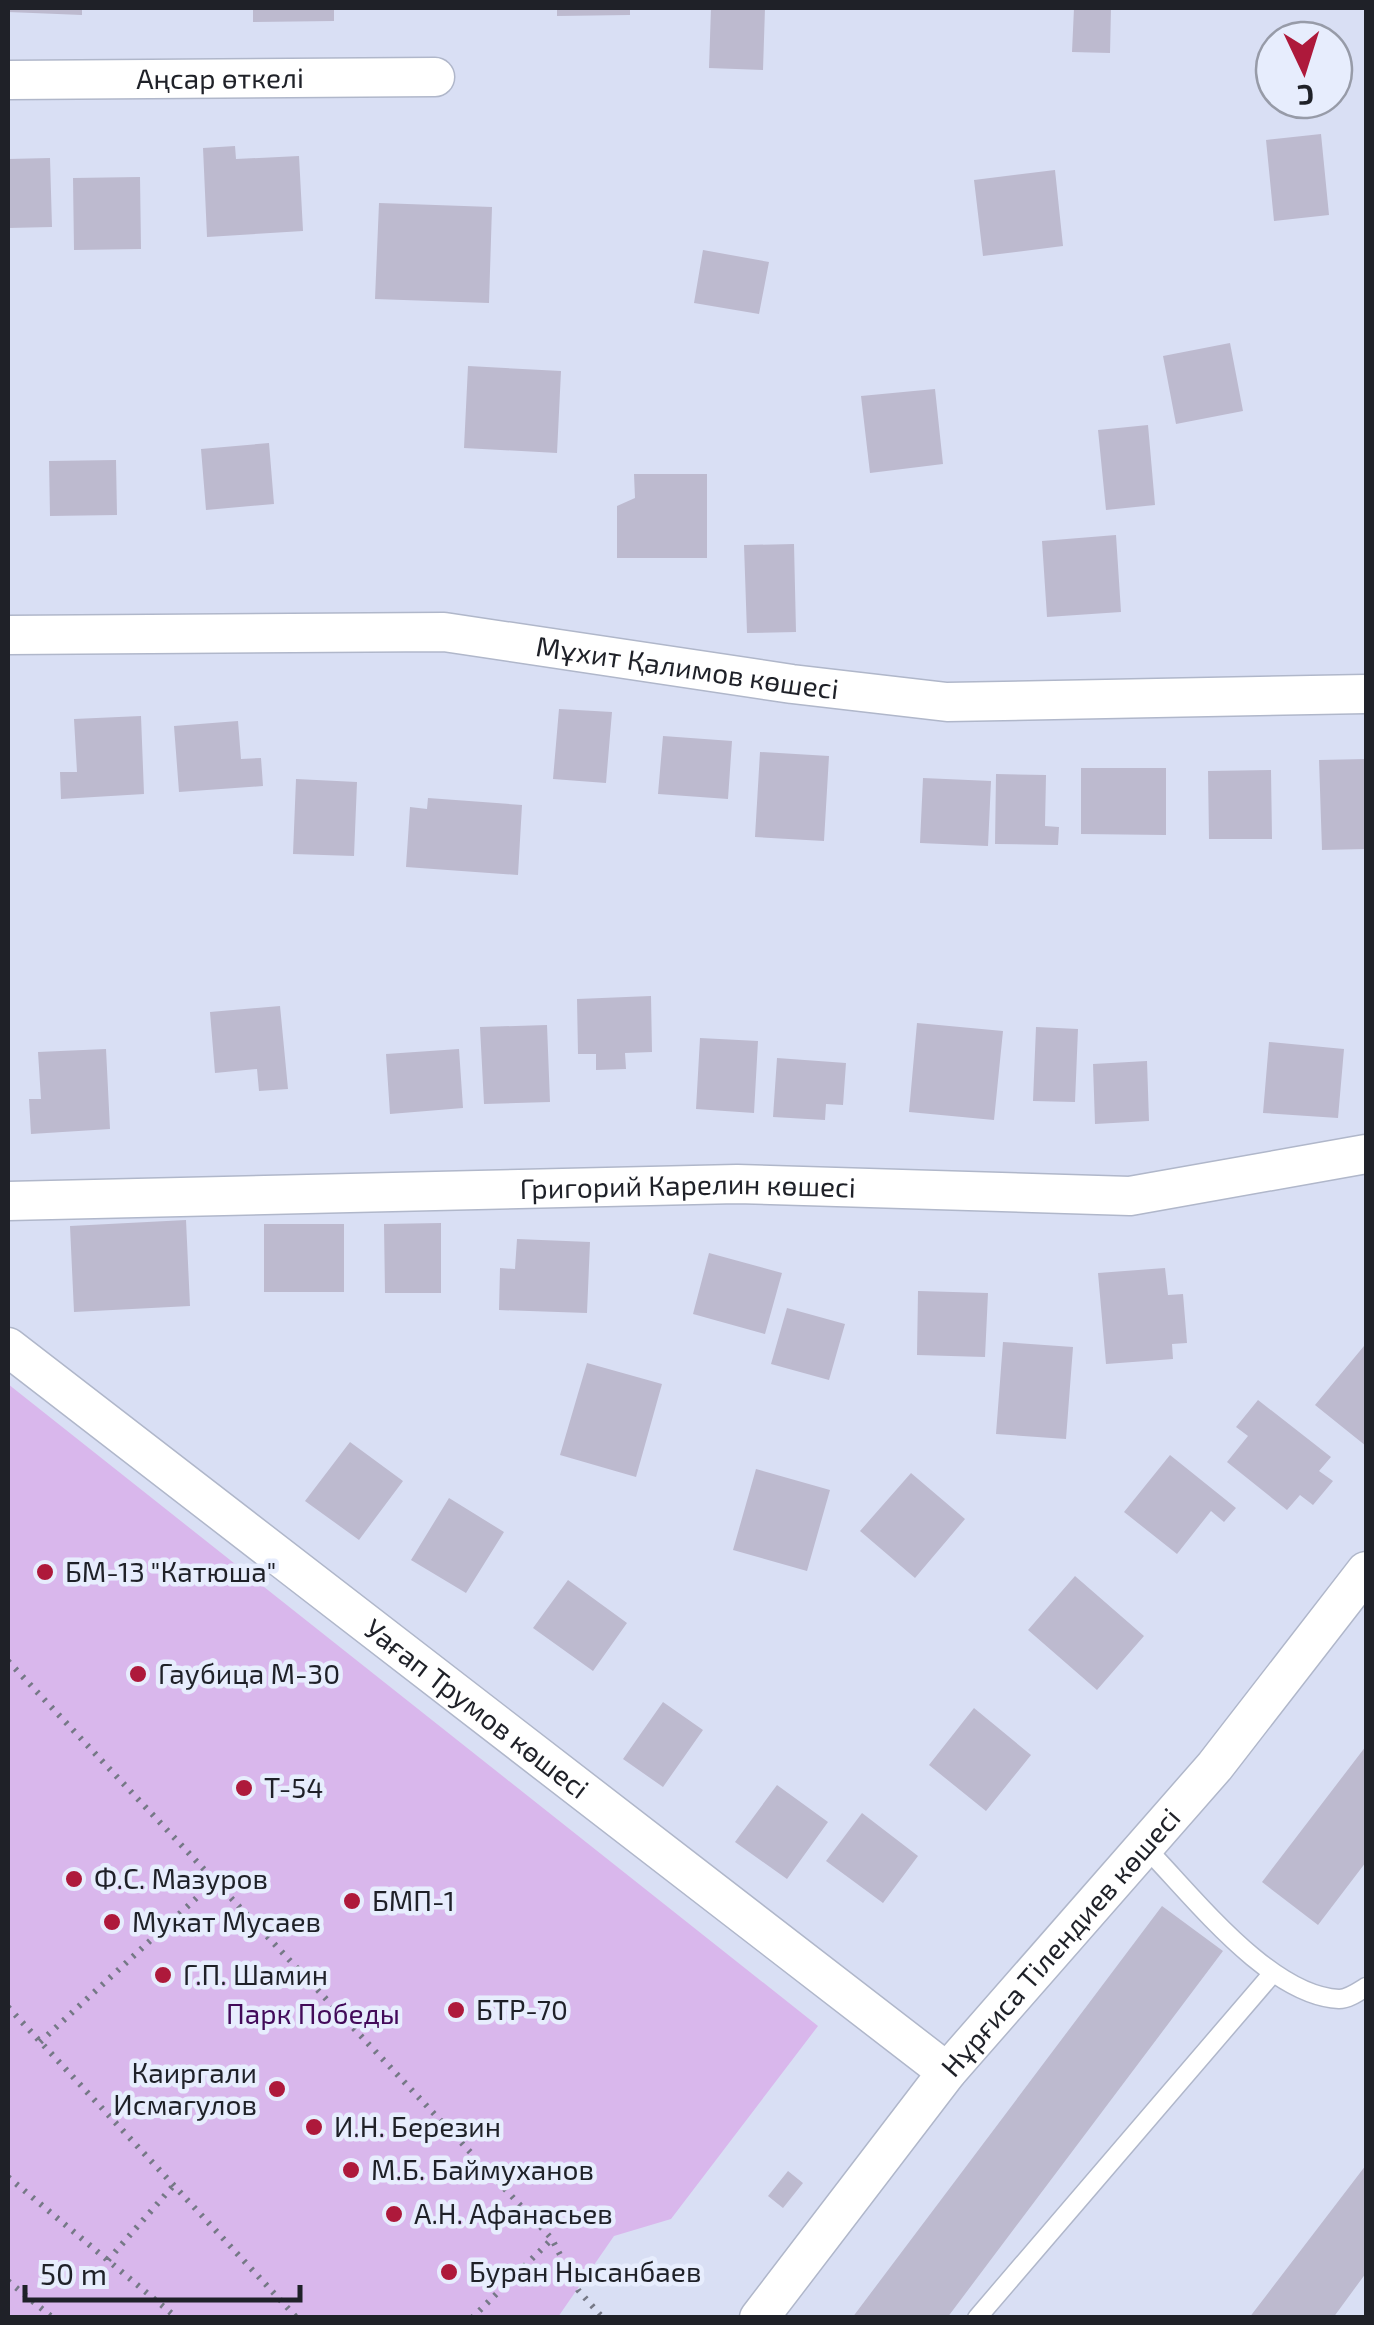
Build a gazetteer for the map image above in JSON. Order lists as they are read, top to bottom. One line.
{"streets":{"street":["Аңсар өткелі","Мұхит Қалимов көшесі","Григорий Карелин көшесі","Уағап Трумов көшесі","Нұрғиса Тілендиев көшесі"]},"crossings":[["Уағап Трумов көшесі","Нұрғиса Тілендиев көшесі"]],"parks":["Парк Победы"],"places":["БМ-13 \"Катюша\"","Гаубица М-30","Т-54","Ф.С. Мазуров","БМП-1","Мукат Мусаев","Г.П. Шамин","БТР-70","Каиргали Исмагулов","И.Н. Березин","М.Б. Баймуханов","А.Н. Афанасьев","Буран Нысанбаев"],"scale_bar":"50 m","north":"bottom"}
